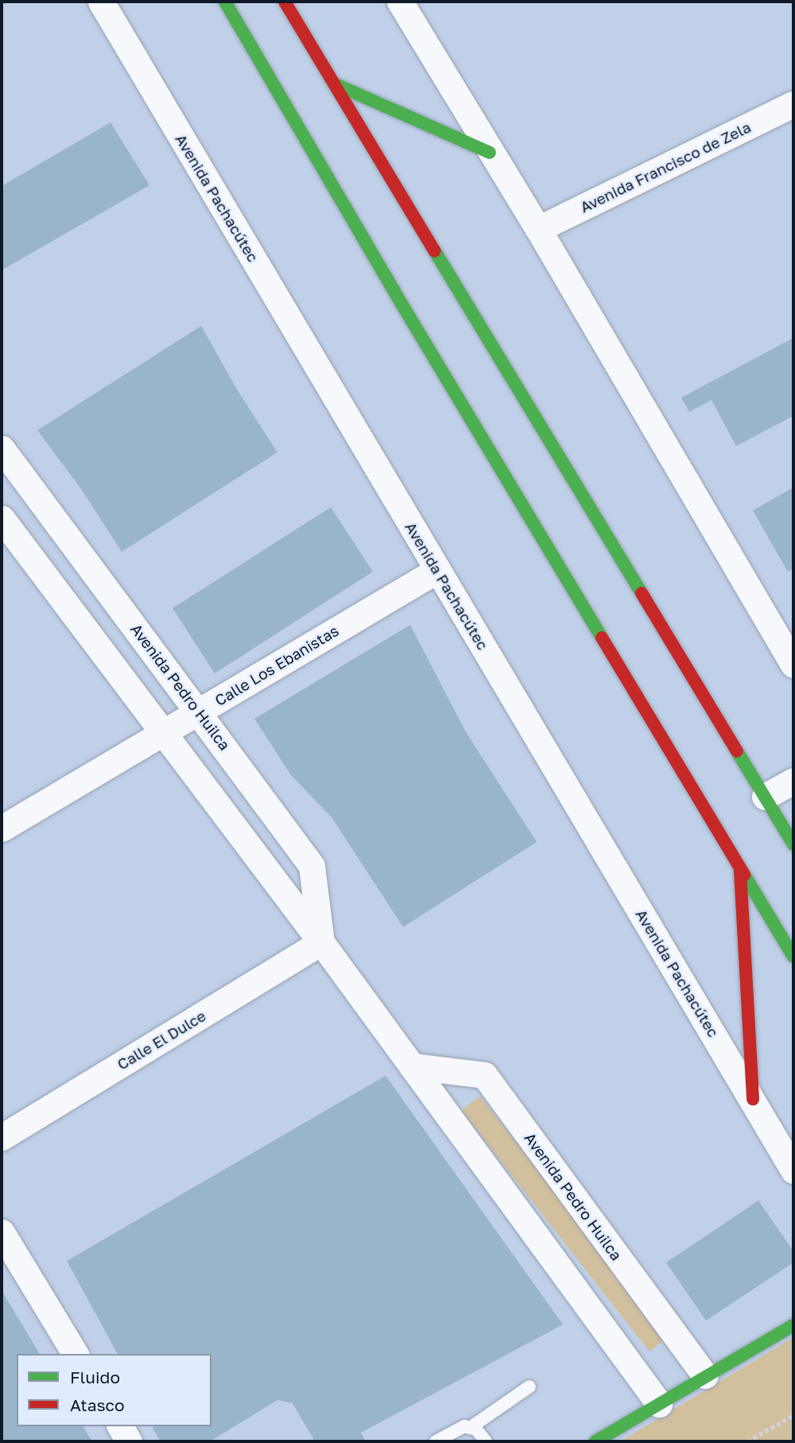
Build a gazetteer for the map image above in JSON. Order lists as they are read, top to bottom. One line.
{"streets":{"street":["Avenida Francisco de Zela","Avenida Pachacútec","Calle Los Ebanistas","Avenida Pedro Huilca","Calle El Dulce"]},"crossings":[["Avenida Pachacútec","Calle Los Ebanistas"],["Calle Los Ebanistas","Avenida Pedro Huilca"],["Avenida Pedro Huilca","Calle El Dulce"]],"legend":["Fluido","Atasco"]}
